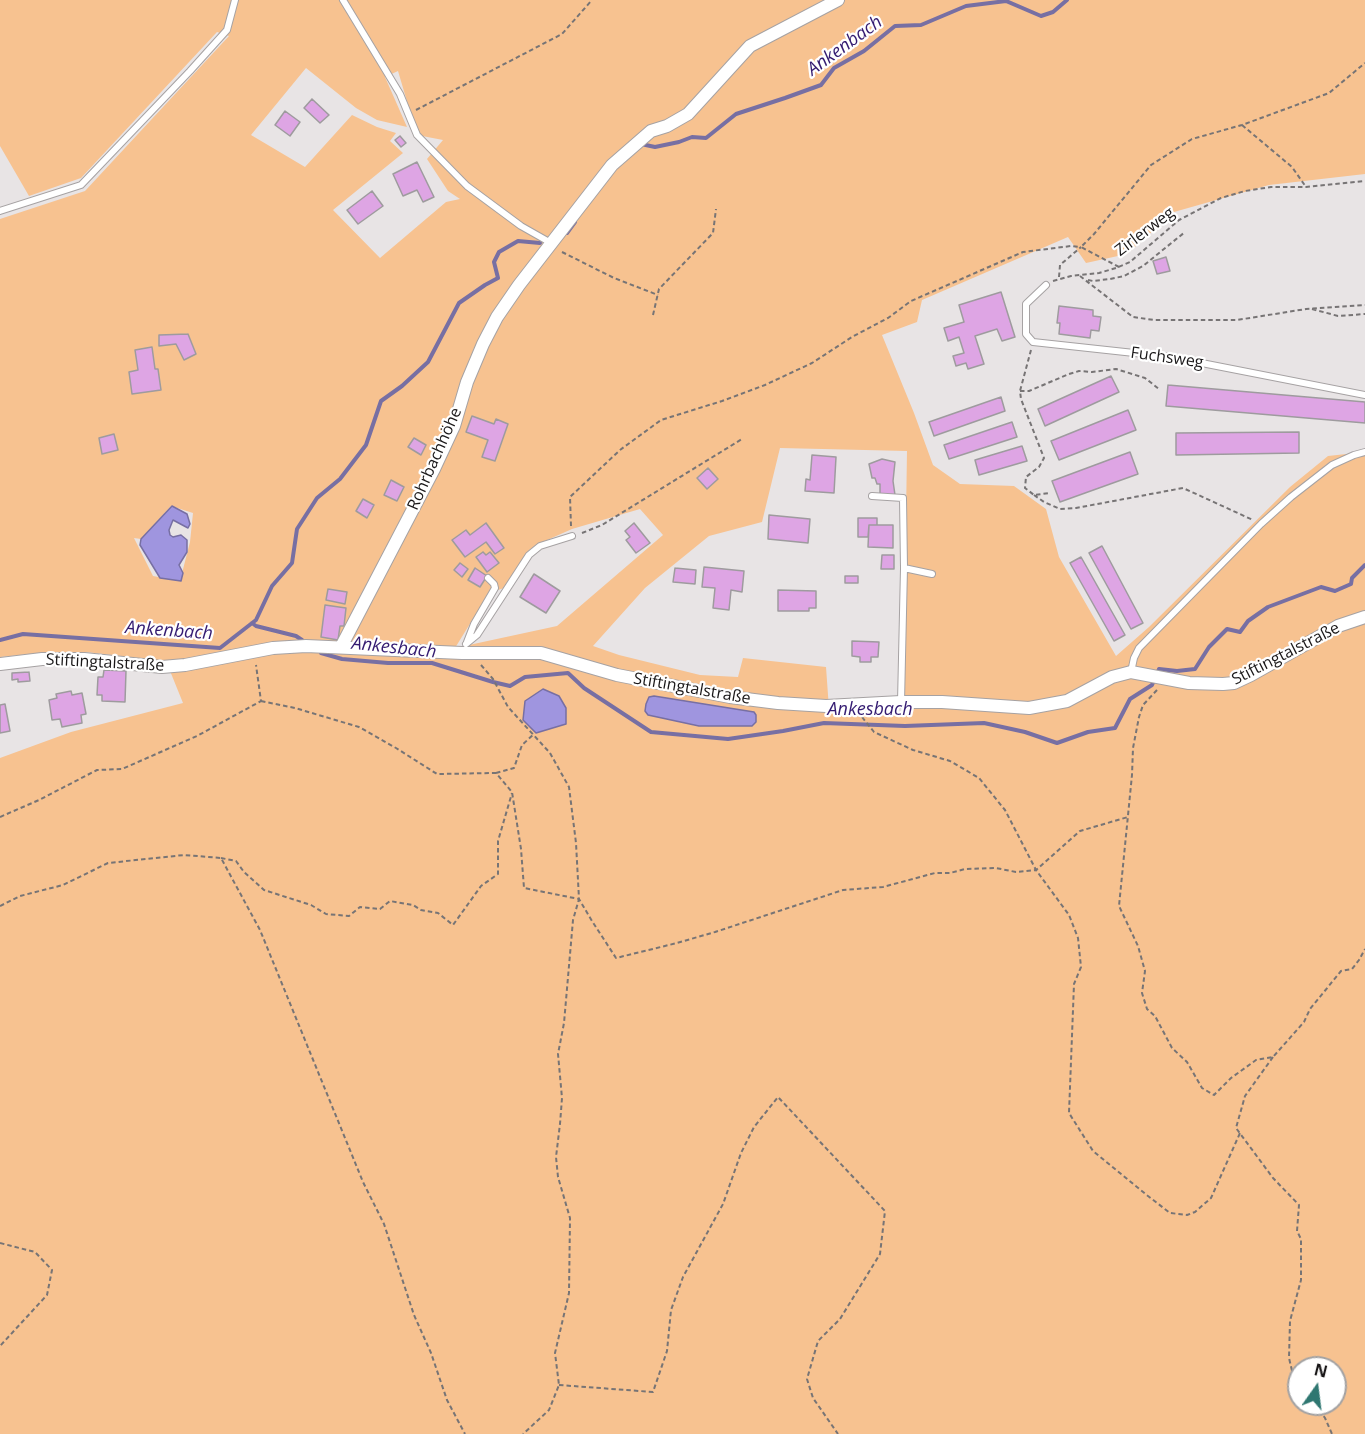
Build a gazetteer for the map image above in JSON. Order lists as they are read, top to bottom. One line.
{"streets":{"street":["Rohrbachhöhe","Stiftingtalstraße"],"lane":["Fuchsweg"],"path":["Zirlerweg"]},"crossings":[["Rohrbachhöhe","Stiftingtalstraße"]],"water":["Ankenbach","Ankesbach"],"north":"top"}
